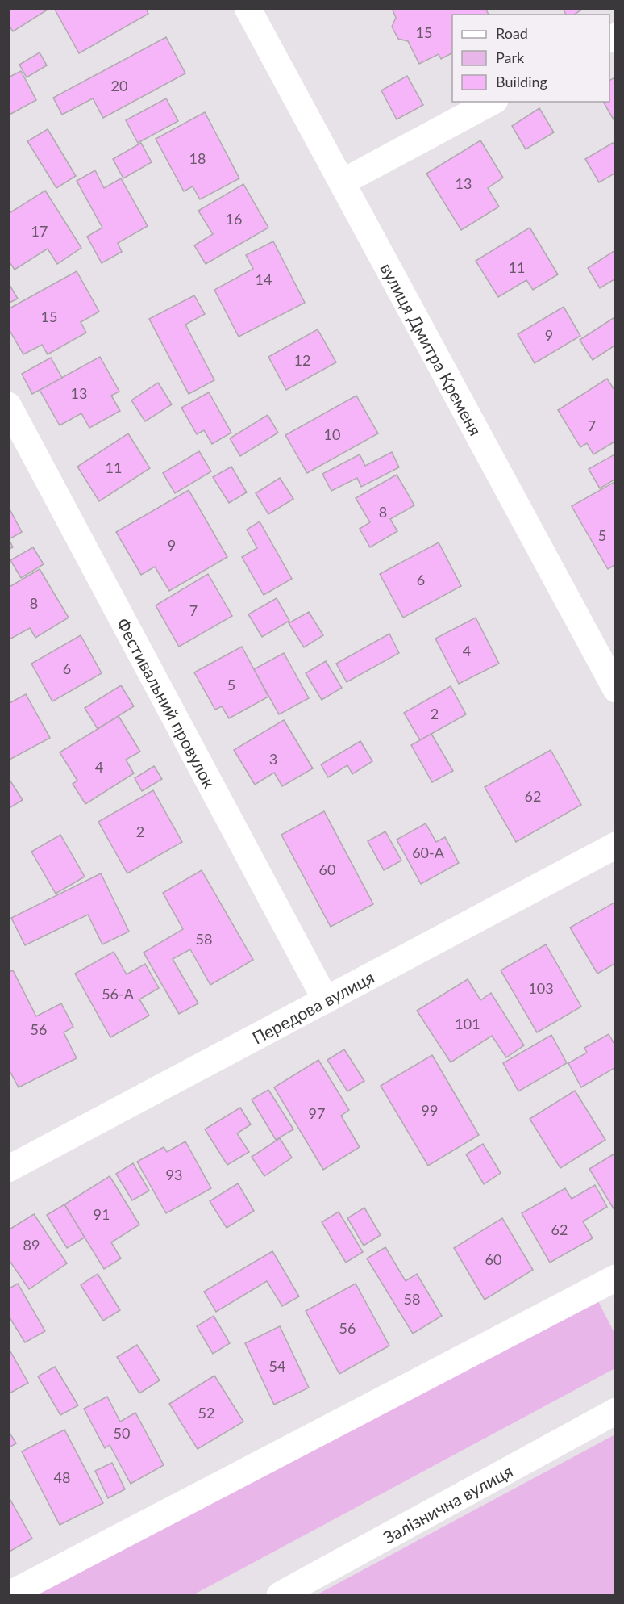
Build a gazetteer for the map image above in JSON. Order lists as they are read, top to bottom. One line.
{"streets":{"street":["вулиця Дмитра Кременя","Фестивальний провулок","Передова вулиця","Залізнична вулиця"]},"crossings":[["Фестивальний провулок","Передова вулиця"]],"house_numbers":["15","20","18","13","16","17","11","14","15","9","12","13","7","10","11","8","5","9","6","8","7","4","6","5","2","3","4","62","2","60-А","60","58","103","56-А","101","56","99","97","93","91","62","89","60","58","56","54","52","50","48"],"legend":["Road","Park","Building"]}
